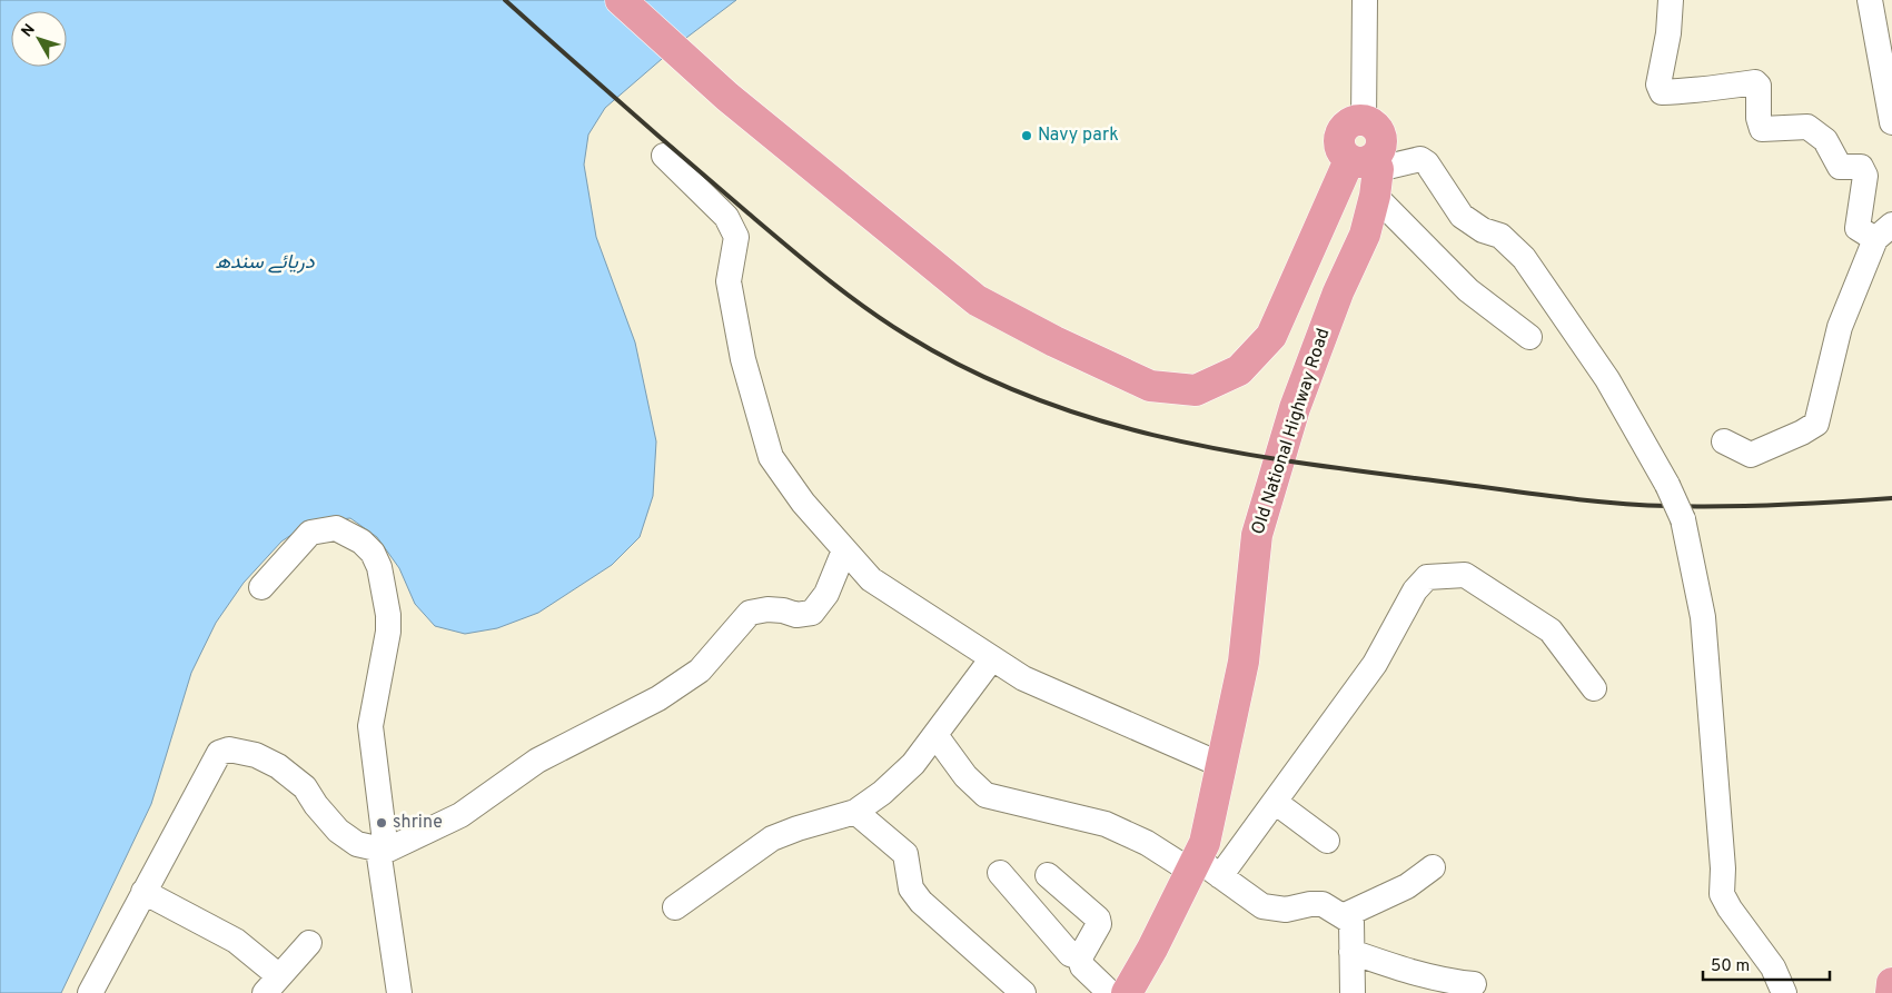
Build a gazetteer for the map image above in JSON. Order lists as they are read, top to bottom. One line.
{"streets":{"main road":["Old National Highway Road"]},"water":["دریائے سندھ"],"places":["Navy park","shrine"],"scale_bar":"50 m","north":"top left"}
